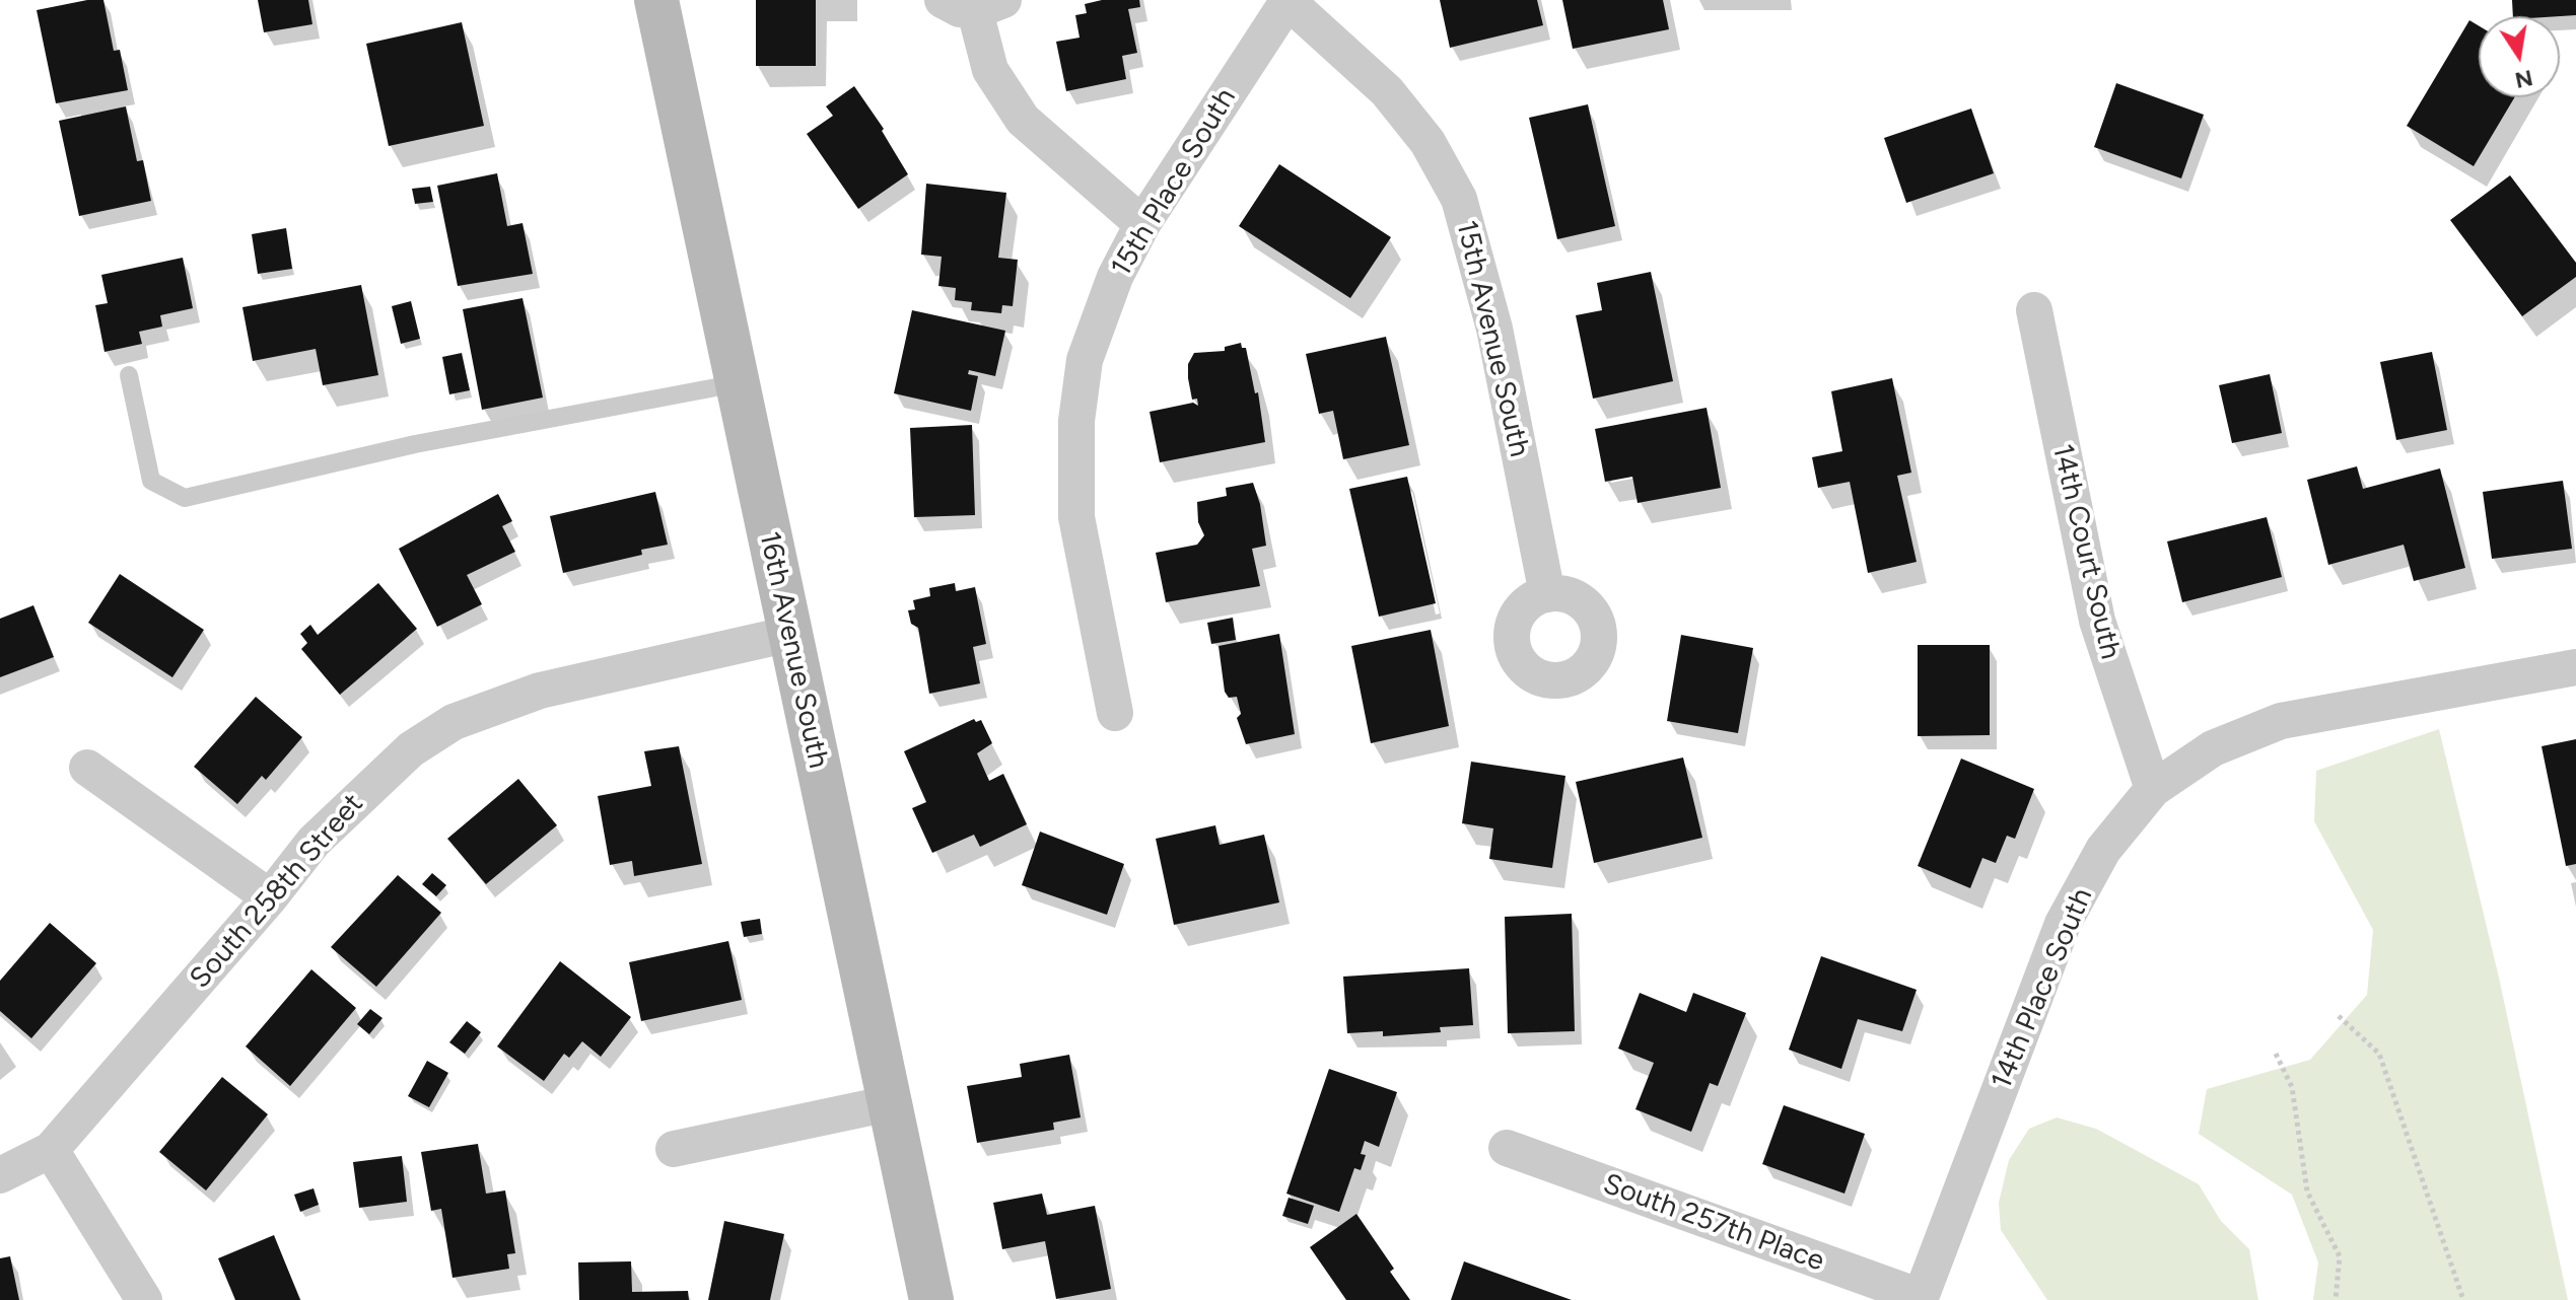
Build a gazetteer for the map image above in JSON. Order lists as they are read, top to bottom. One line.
{"streets":{"main road":["16th Avenue South"],"street":["15th Place South","15th Avenue South","14th Court South","South 258th Street","14th Place South","South 257th Place"]},"crossings":[["15th Place South","15th Avenue South"],["14th Court South","14th Place South"],["16th Avenue South","South 258th Street"],["14th Place South","South 257th Place"]],"north":"bottom"}
